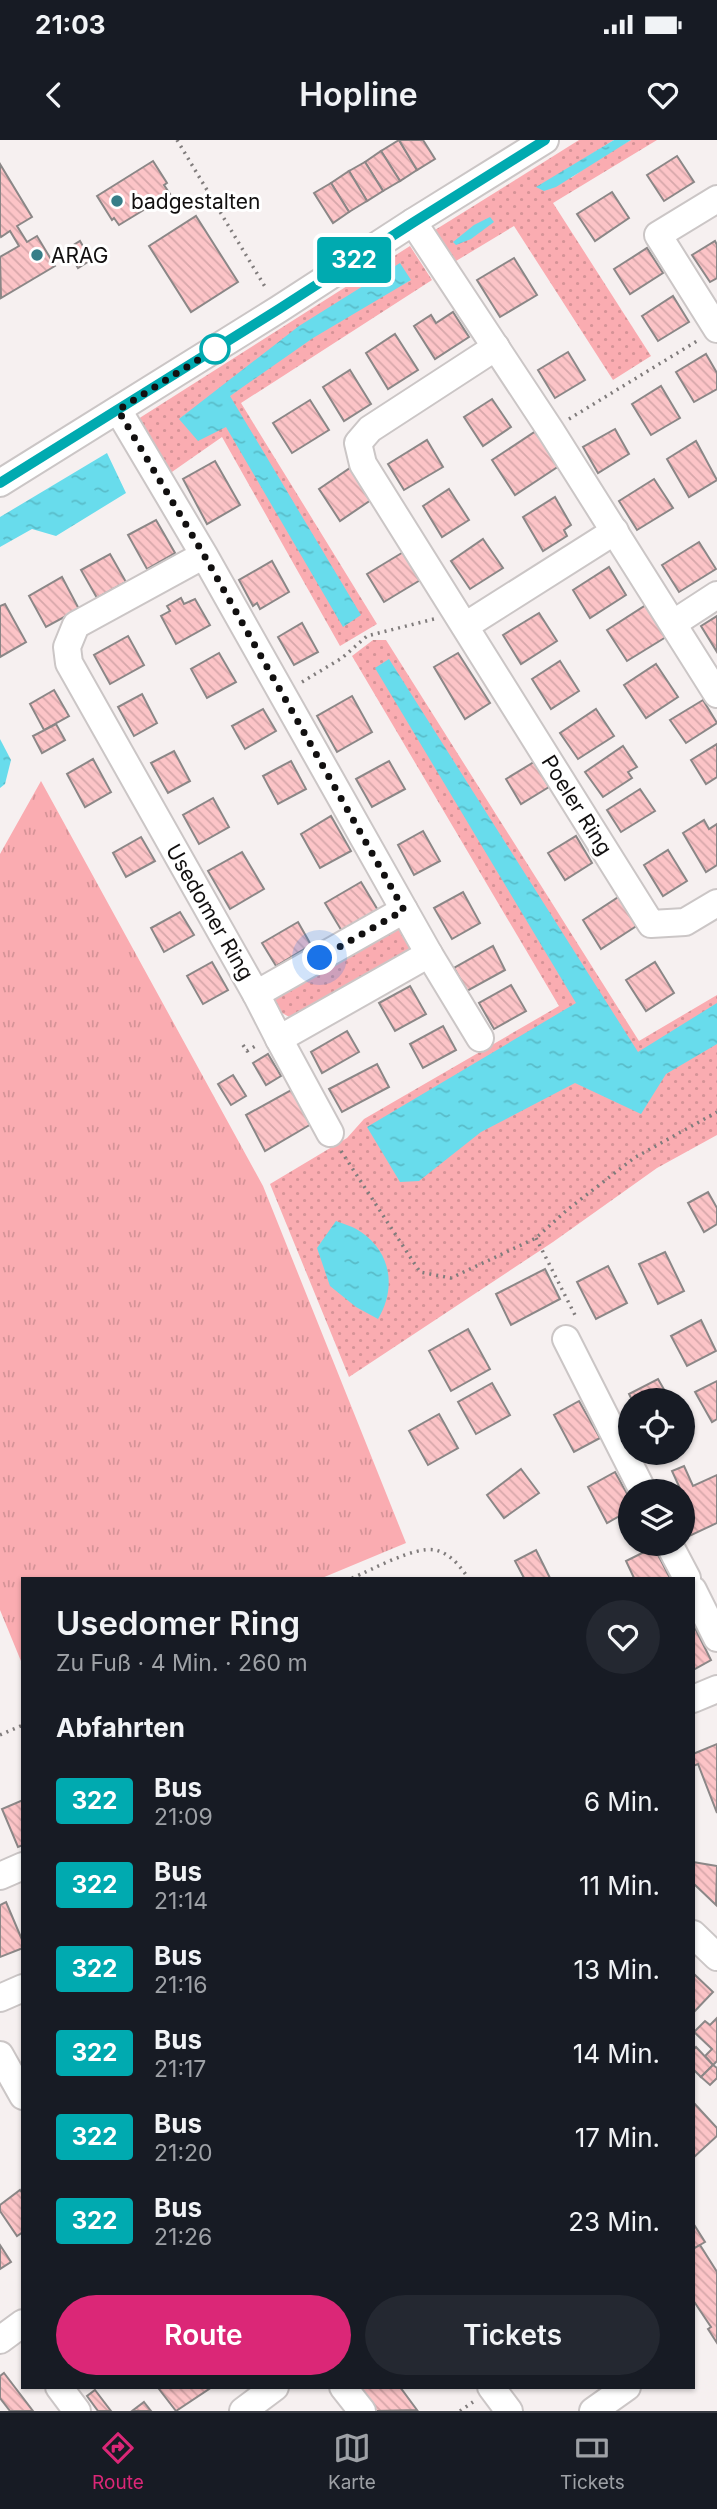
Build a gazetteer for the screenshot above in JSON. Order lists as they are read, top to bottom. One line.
{"streets":{"street":["Poeler Ring","Usedomer Ring"]},"places":["badgestalten","ARAG"],"lines":["bus line 322"],"page":{"status":"21:03","header":"Hopline","on_map":"322","heading":[["Usedomer Ring","Zu Fuß · 4 Min. · 260 m"],"Abfahrten"],"list":[{"mark":"322","name":"Bus","note":"21:09","value":"6 Min."},{"mark":"322","name":"Bus","note":"21:14","value":"11 Min."},{"mark":"322","name":"Bus","note":"21:16","value":"13 Min."},{"mark":"322","name":"Bus","note":"21:17","value":"14 Min."},{"mark":"322","name":"Bus","note":"21:20","value":"17 Min."},{"mark":"322","name":"Bus","note":"21:26","value":"23 Min."}],"buttons":["Route","Tickets"],"tabs":["Route","Karte","Tickets"]}}
